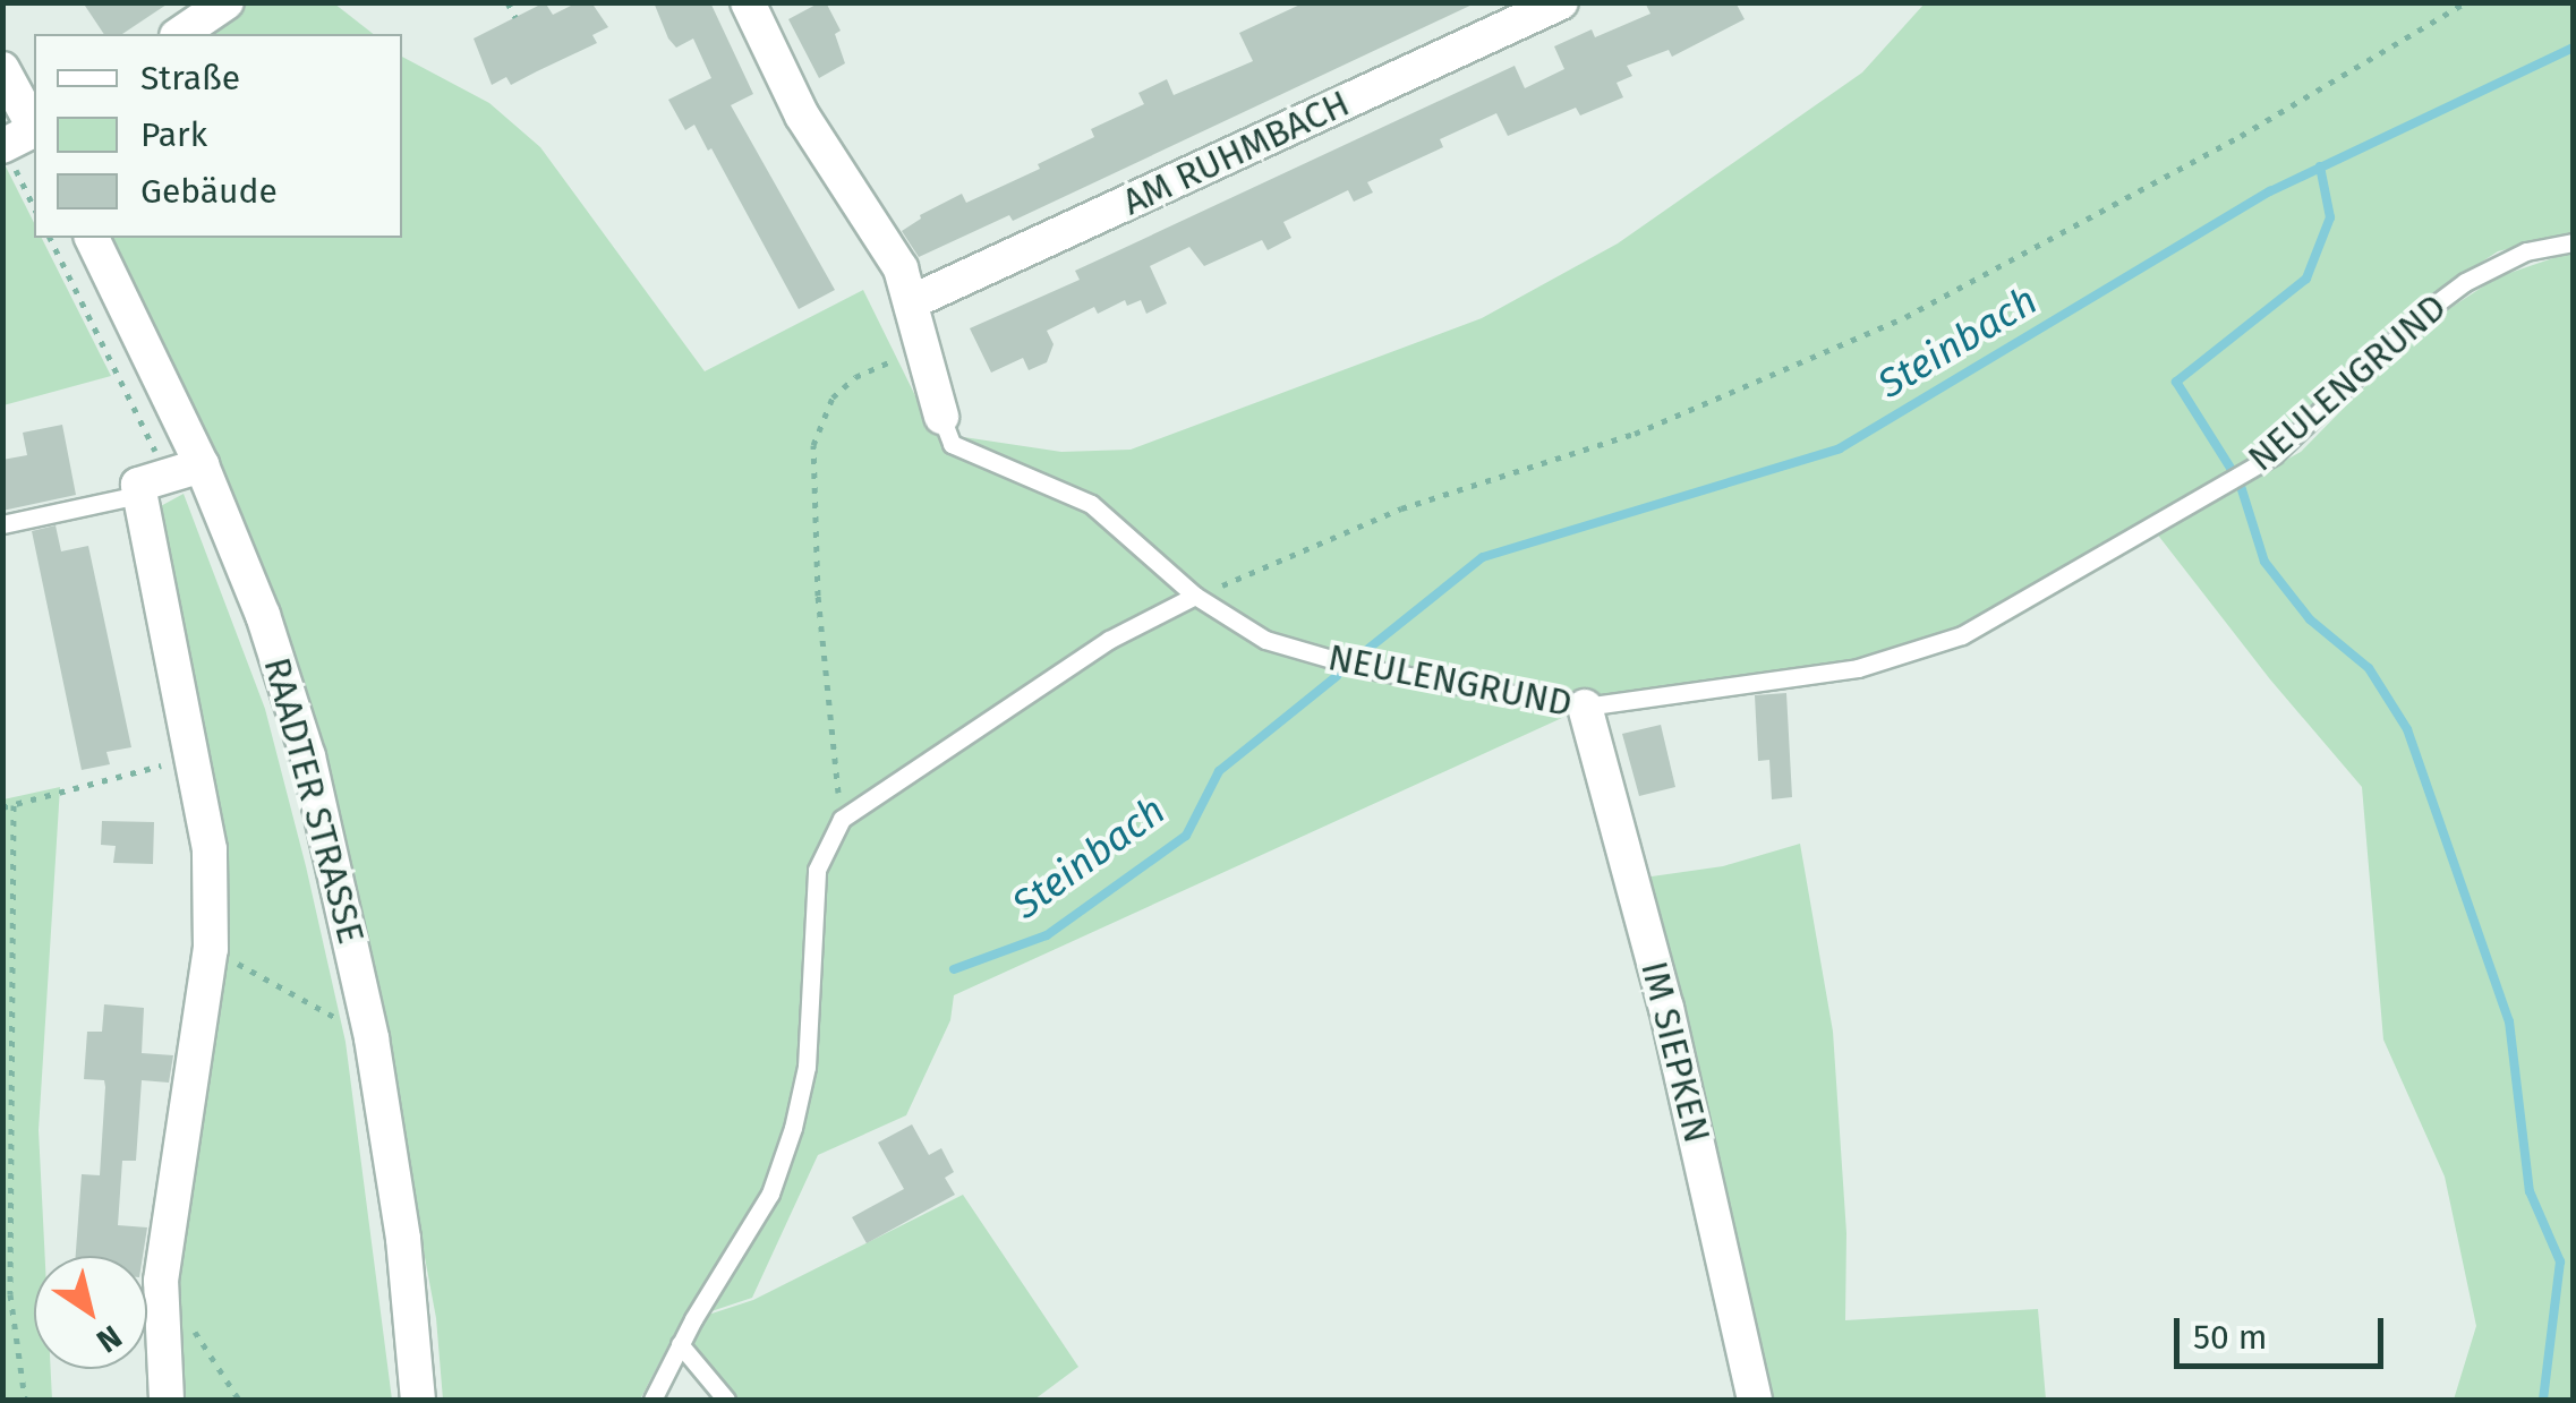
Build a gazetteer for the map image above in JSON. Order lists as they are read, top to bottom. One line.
{"streets":{"street":["AM RUHMBACH","NEULENGRUND","RAADTER STRASSE","IM SIEPKEN"]},"crossings":[["AM RUHMBACH","NEULENGRUND"],["NEULENGRUND","IM SIEPKEN"]],"water":["Steinbach"],"legend":["Straße","Park","Gebäude"],"scale_bar":"50 m","north":"bottom right"}
